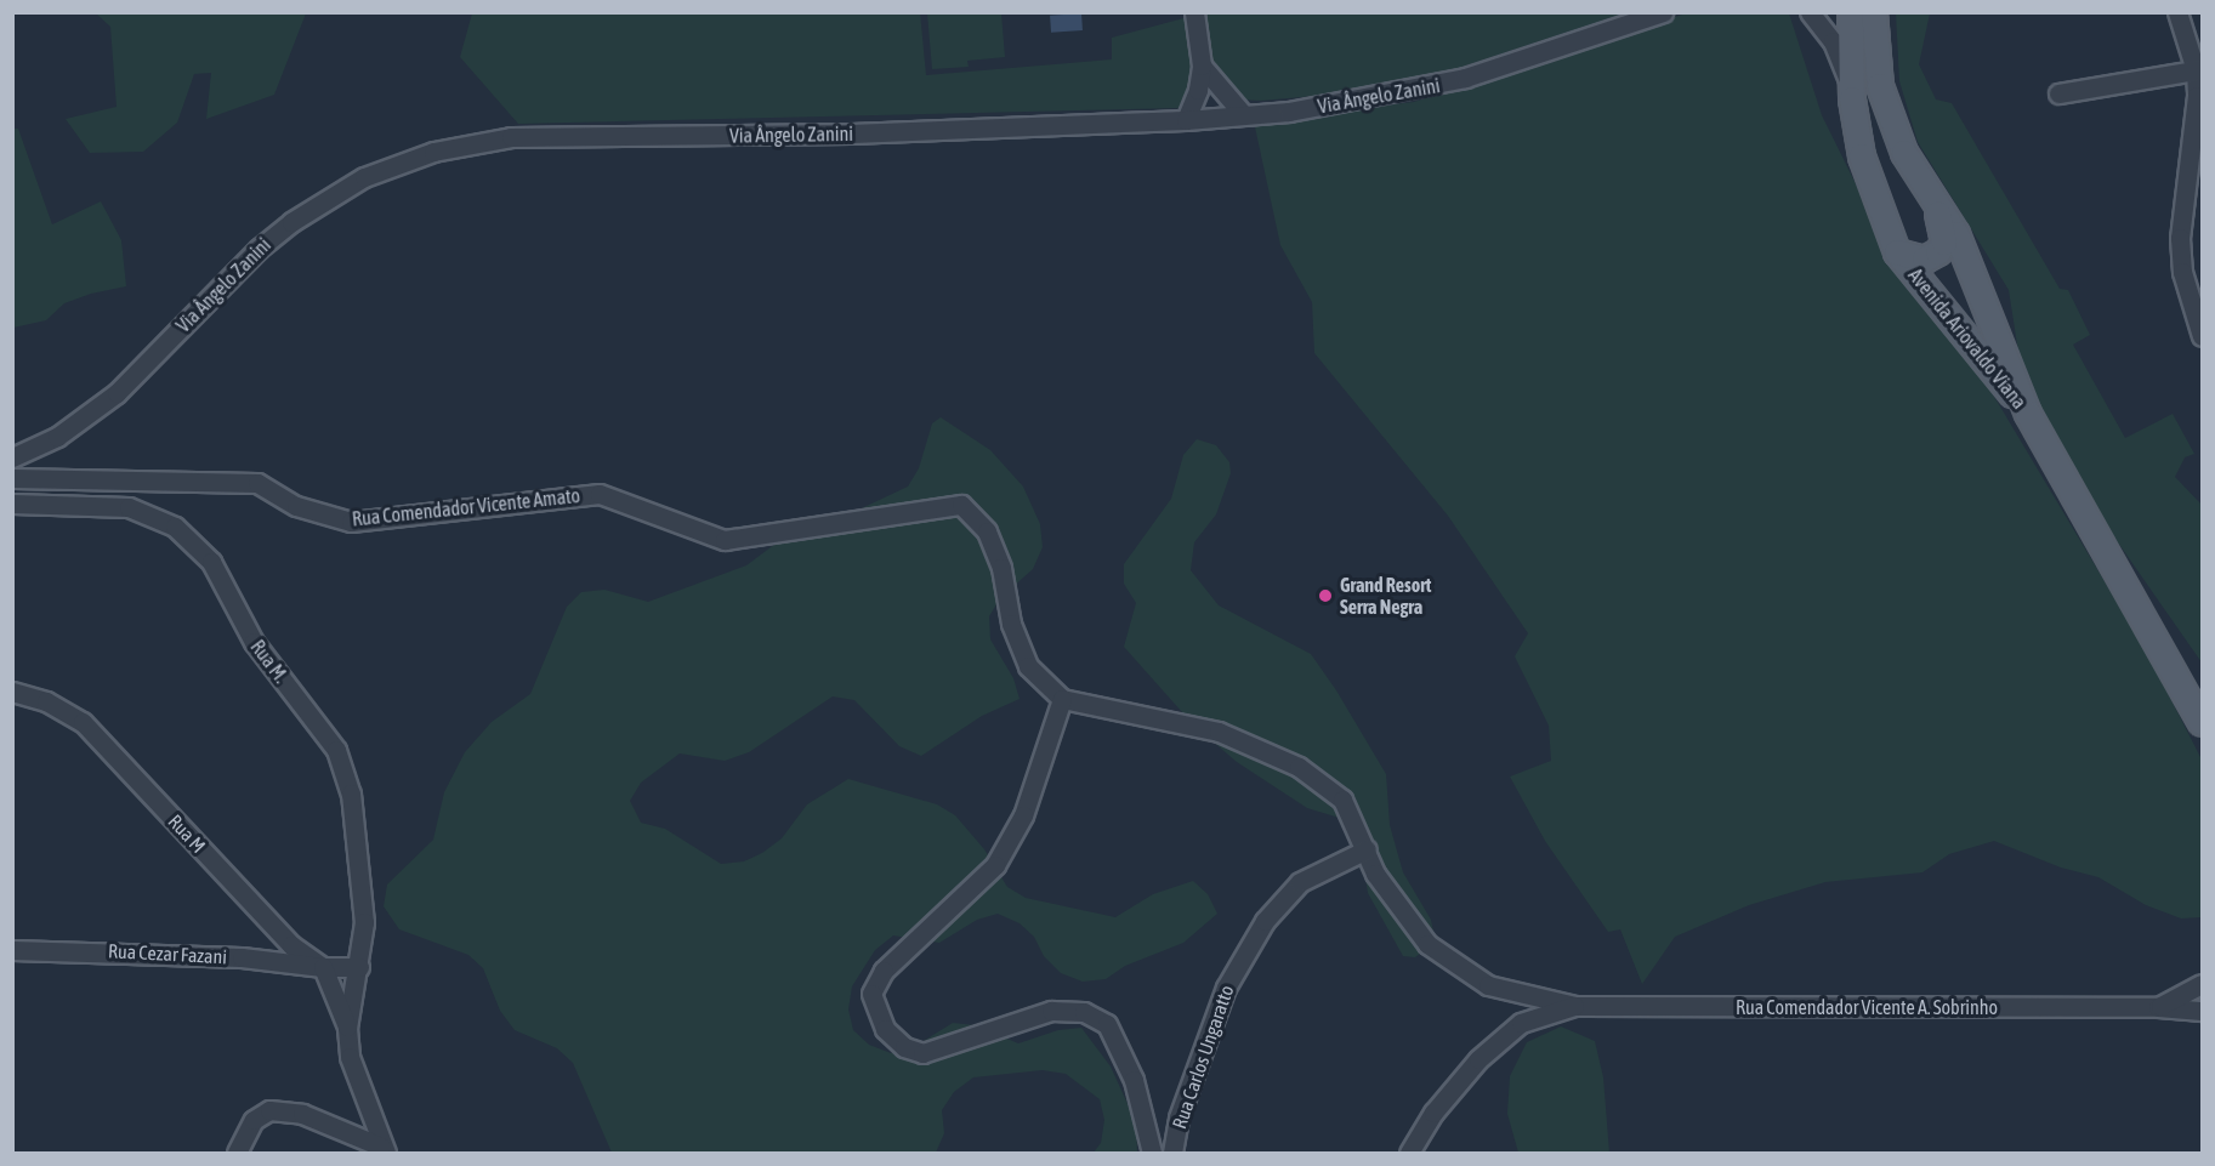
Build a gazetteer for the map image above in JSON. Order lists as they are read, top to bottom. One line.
{"streets":{"main road":["Avenida Ariovaldo Viana"],"street":["Via Ângelo Zanini","Rua Comendador Vicente Amato","Rua M.","Rua M","Rua Cezar Fazani","Rua Comendador Vicente A. Sobrinho","Rua Carlos Ungaratto"]},"crossings":[["Rua M","Rua Cezar Fazani"]],"places":["Grand Resort Serra Negra"]}
